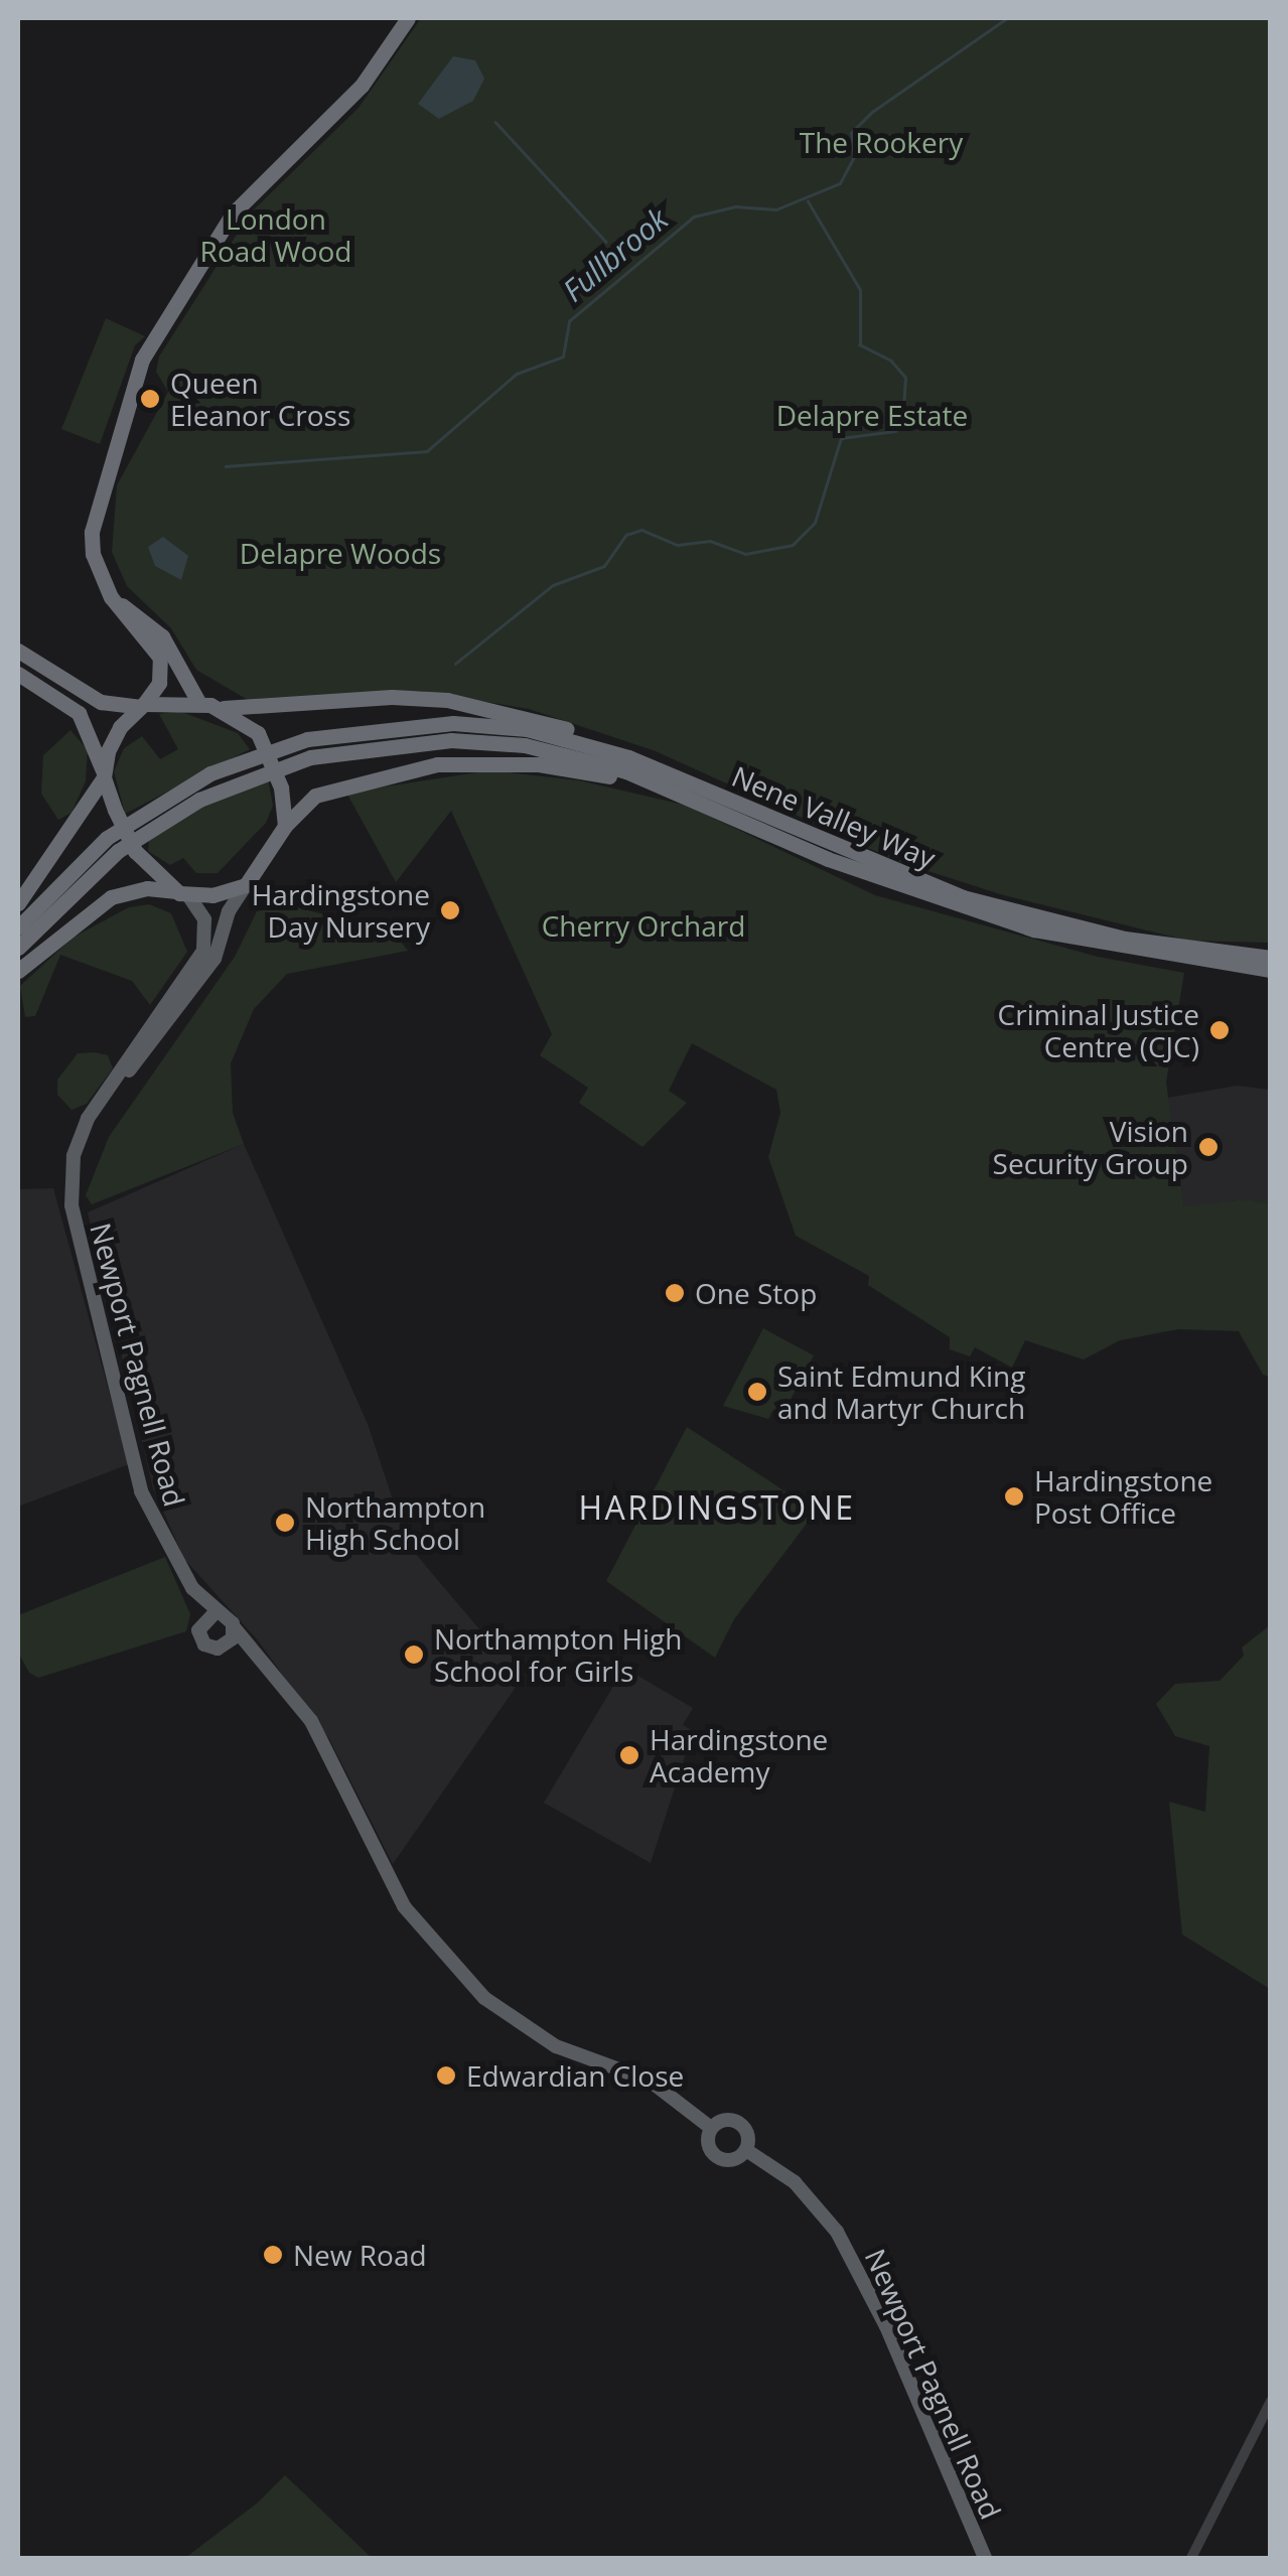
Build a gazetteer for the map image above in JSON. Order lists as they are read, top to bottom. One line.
{"streets":{"highway":["Nene Valley Way"],"main road":["Newport Pagnell Road"]},"districts":["HARDINGSTONE"],"water":["Fullbrook"],"parks":["The Rookery","London Road Wood","Delapre Estate","Delapre Woods","Cherry Orchard"],"places":["Queen Eleanor Cross","Hardingstone Day Nursery","Criminal Justice Centre (CJC)","Vision Security Group","One Stop","Saint Edmund King and Martyr Church","Hardingstone Post Office","Northampton High School","Northampton High School for Girls","Hardingstone Academy","Edwardian Close","New Road"]}
